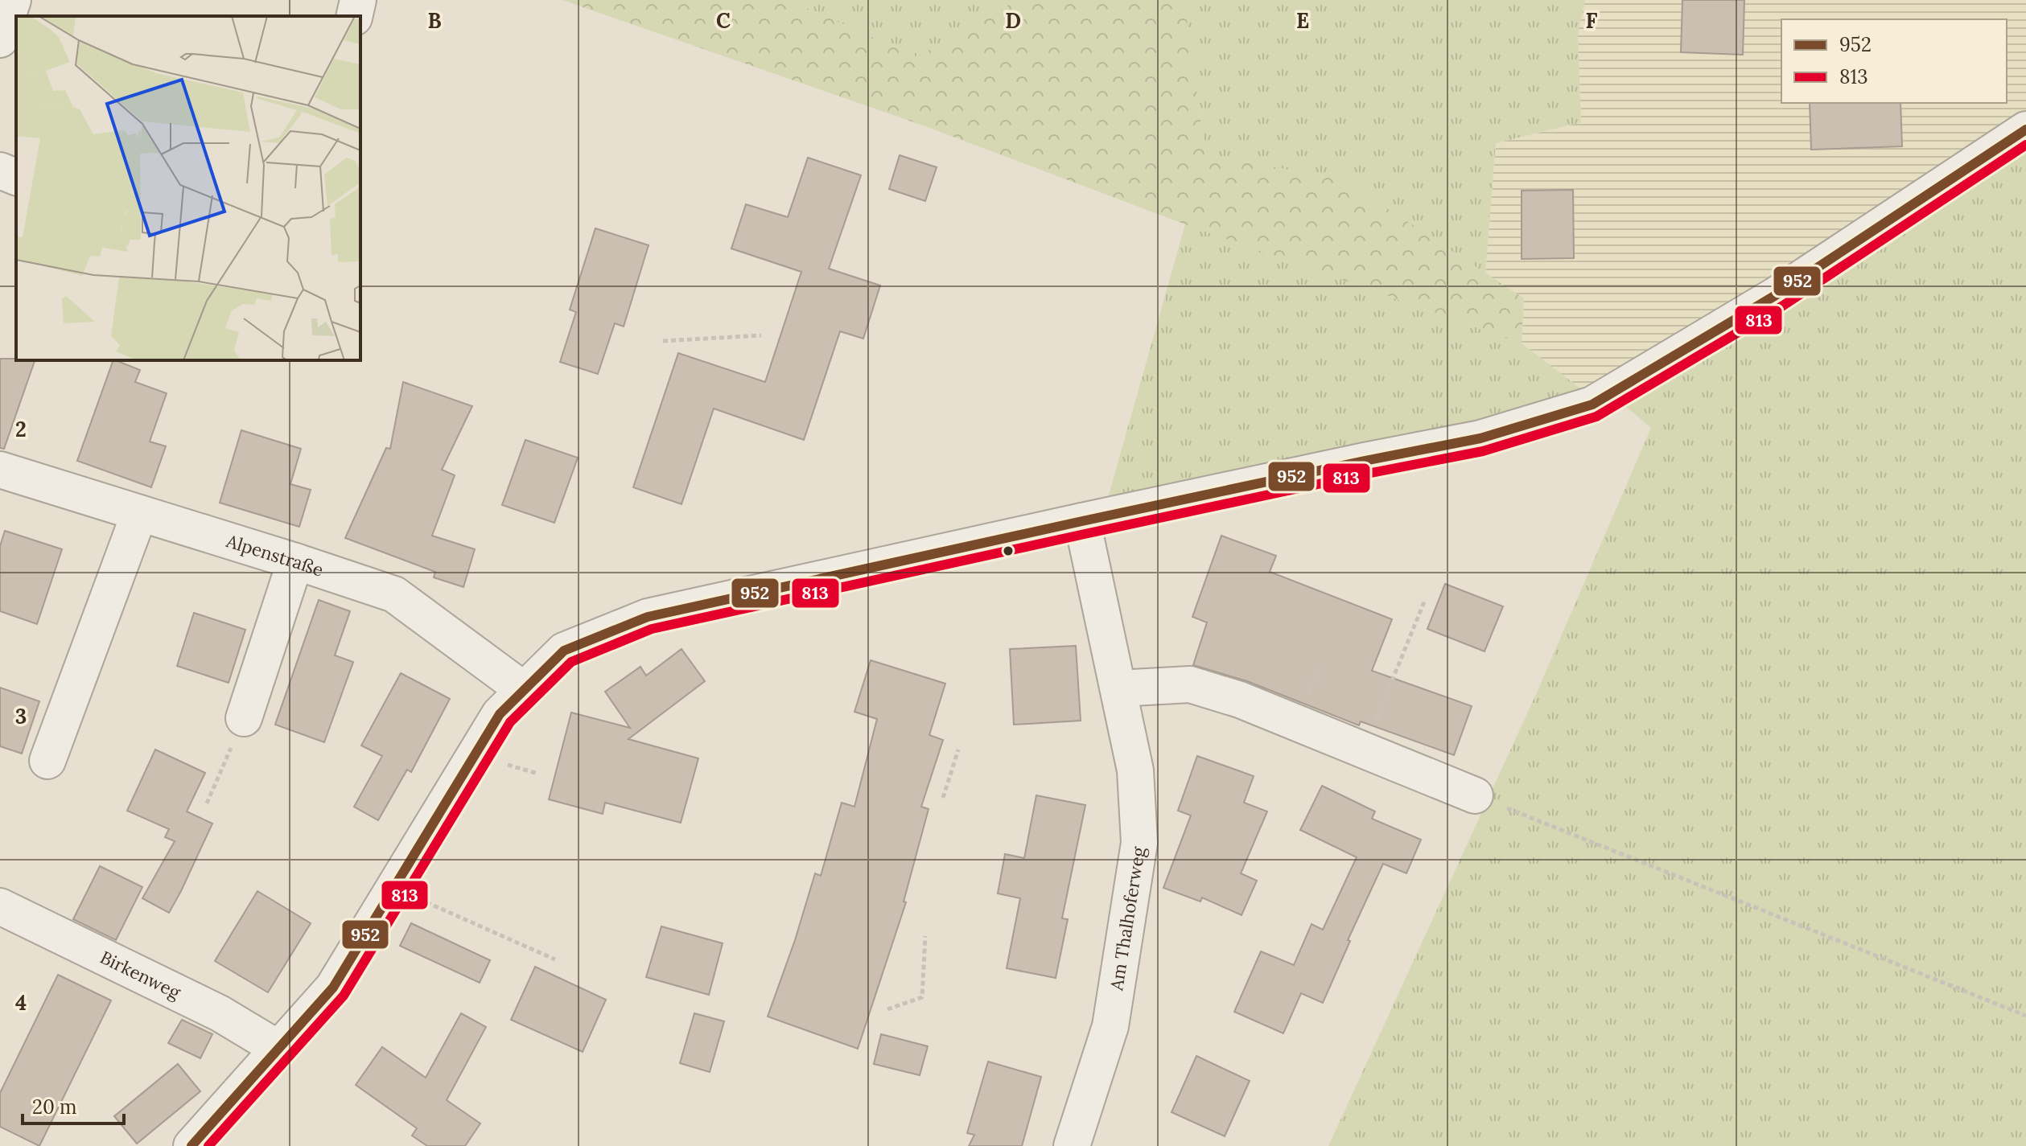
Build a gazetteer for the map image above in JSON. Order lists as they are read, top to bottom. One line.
{"streets":{"street":["Alpenstraße","Am Thalhoferweg","Birkenweg"]},"lines":["transit line 952","transit line 813"],"legend":["952","813"],"scale_bar":"20 m","grid":{"columns":["B","C","D","E","F"],"rows":["2","3","4"]}}
